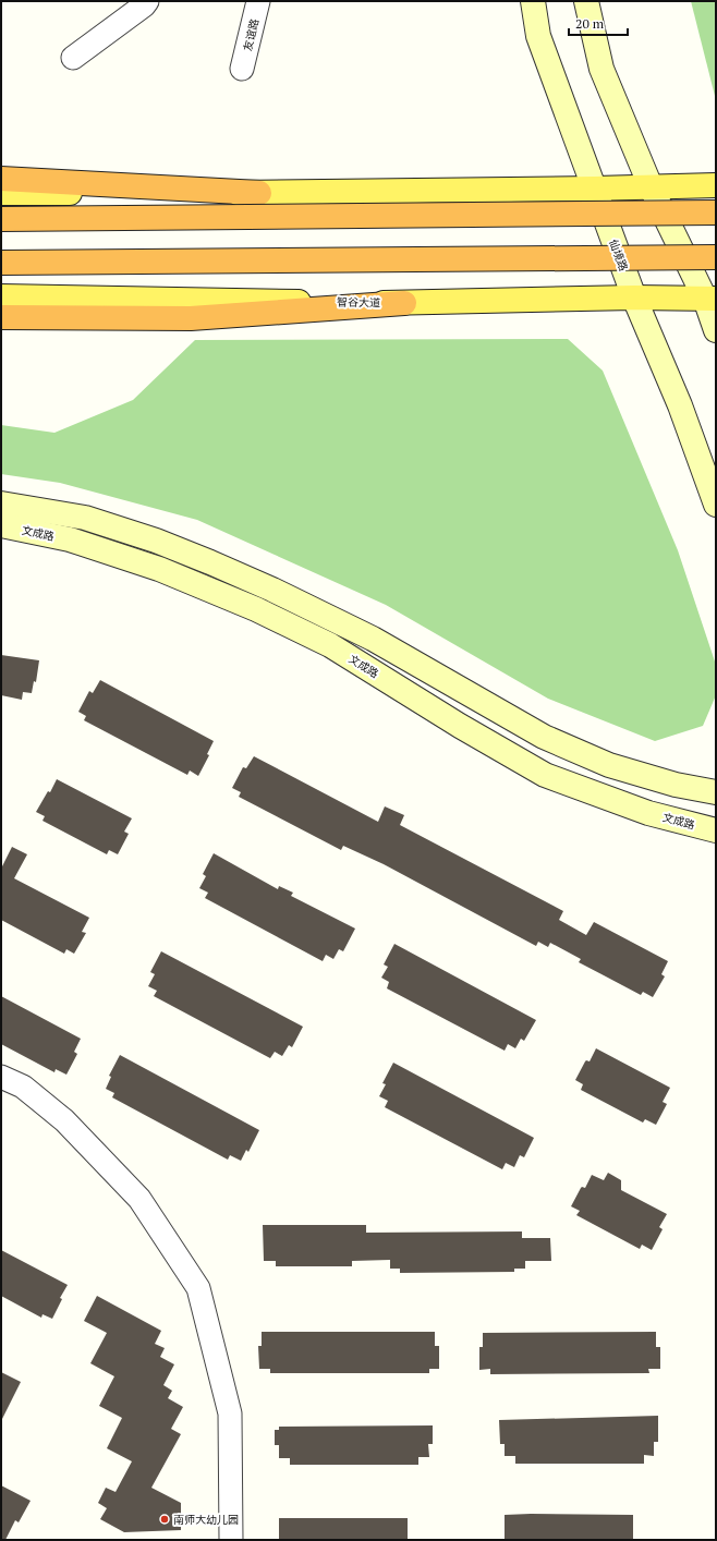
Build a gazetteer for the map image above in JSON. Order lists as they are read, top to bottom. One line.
{"streets":{"main road":["智谷大道"],"street":["友谊路","仙境路","文成路"]},"crossings":[["仙境路","智谷大道"]],"places":["南师大幼儿园"],"scale_bar":"20 m"}
